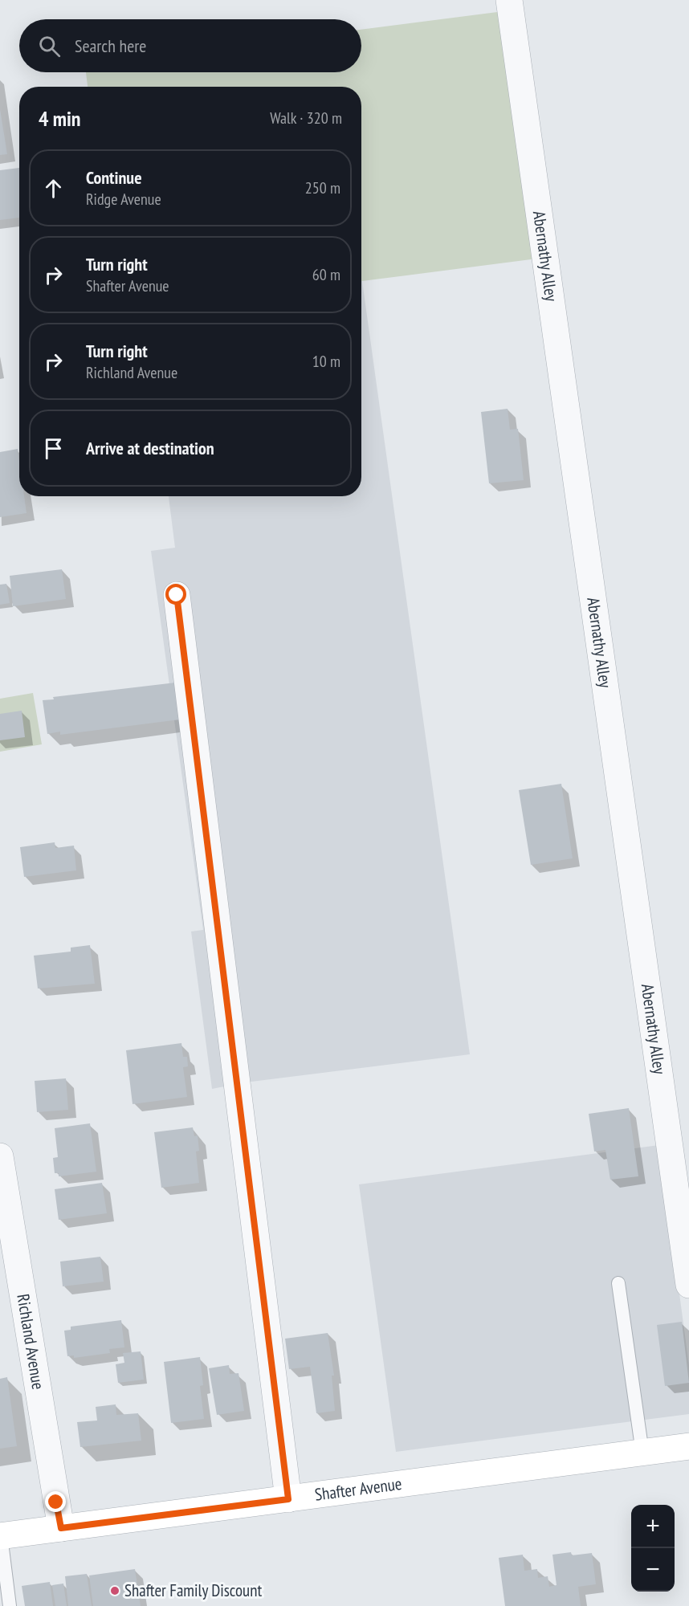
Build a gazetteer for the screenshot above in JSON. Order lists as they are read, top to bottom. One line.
{"streets":{"main road":["Shafter Avenue"],"street":["Abernathy Alley","Richland Avenue"]},"crossings":[["Richland Avenue","Shafter Avenue"]],"places":["Shafter Family Discount"],"page":{"search":"Search here","heading":["4 min","Walk · 320 m"],"list":[["Continue","Ridge Avenue","250 m"],["Turn right","Shafter Avenue","60 m"],["Turn right","Richland Avenue","10 m"],"Arrive at destination"],"map_buttons":["+","−"]}}
